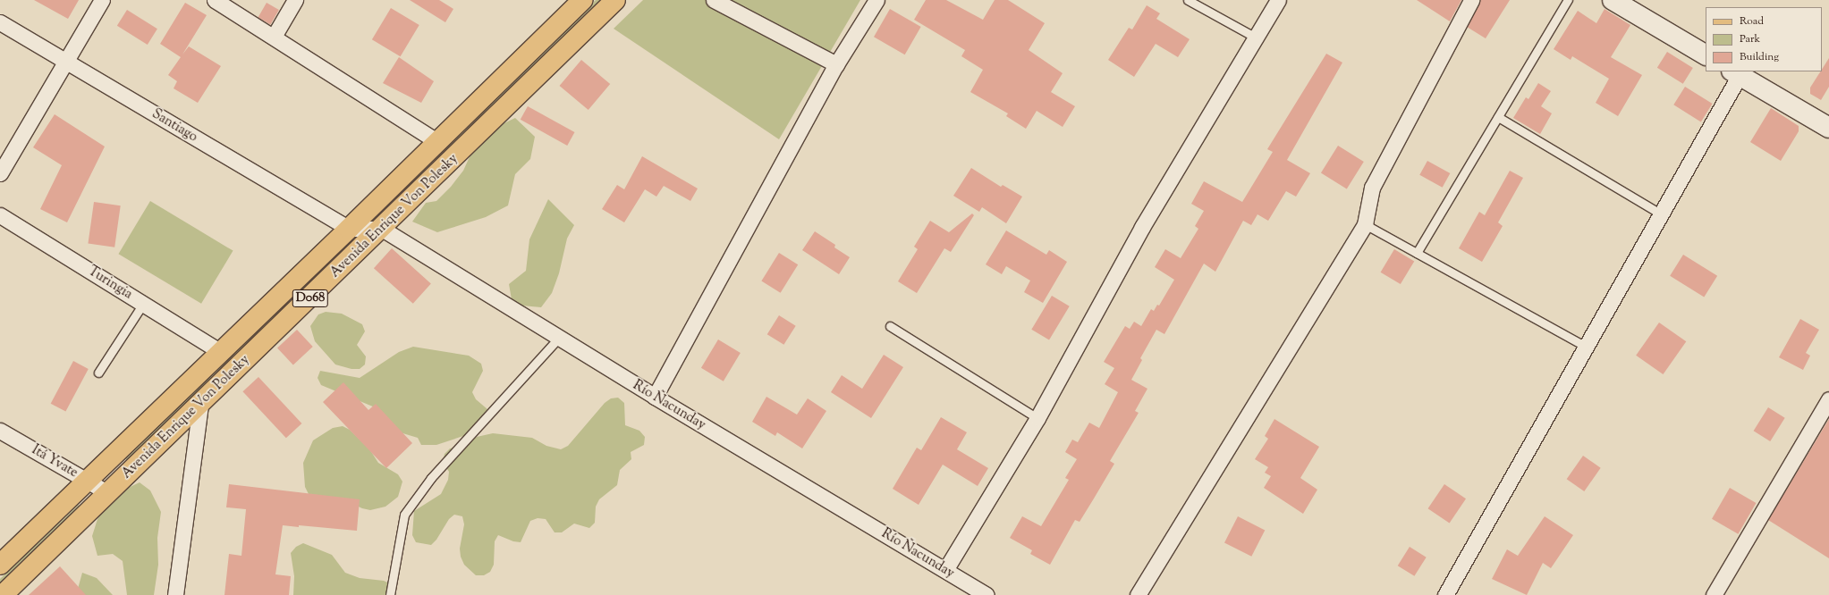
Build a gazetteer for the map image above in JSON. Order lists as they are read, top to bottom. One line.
{"streets":{"main road":["Avenida Enrique Von Polesky","D068"],"street":["Santiago","Turingia","Río Ñacunday","Itá Yvate"]},"crossings":[["Santiago","Avenida Enrique Von Polesky"],["Avenida Enrique Von Polesky","Turingia"],["Avenida Enrique Von Polesky","Río Ñacunday"],["Avenida Enrique Von Polesky","Itá Yvate"]],"legend":["Road","Park","Building"]}
